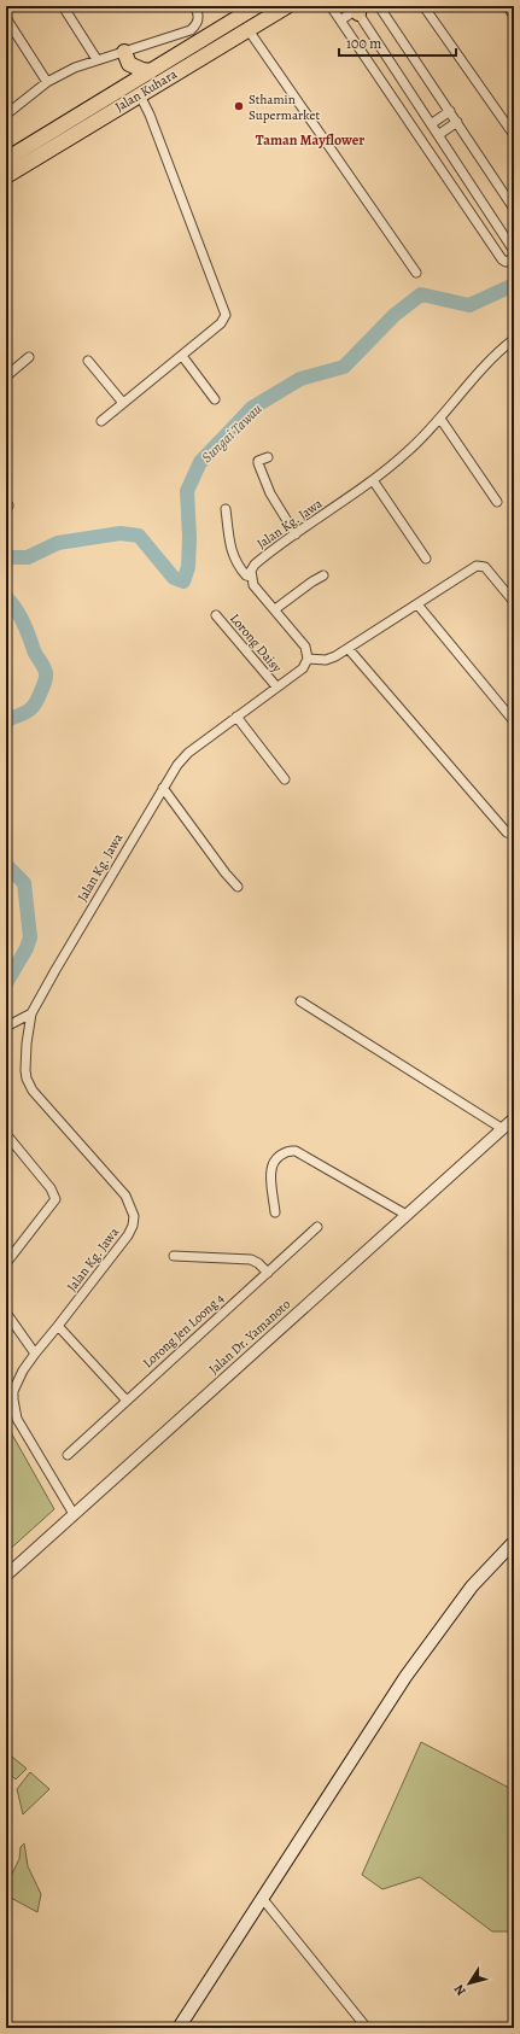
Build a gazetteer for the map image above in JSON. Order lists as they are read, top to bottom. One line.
{"streets":{"main road":["Jalan Kuhara"],"street":["Jalan Kg. Jawa","Lorong Daisy","Lorong Jen Loong 4","Jalan Dr. Yamanoto"]},"crossings":[["Jalan Kg. Jawa","Lorong Daisy"],["Jalan Kg. Jawa","Jalan Dr. Yamanoto"]],"districts":["Taman Mayflower"],"water":["Sungai Tawau"],"places":["Sthamin Supermarket"],"scale_bar":"100 m","north":"bottom left"}
